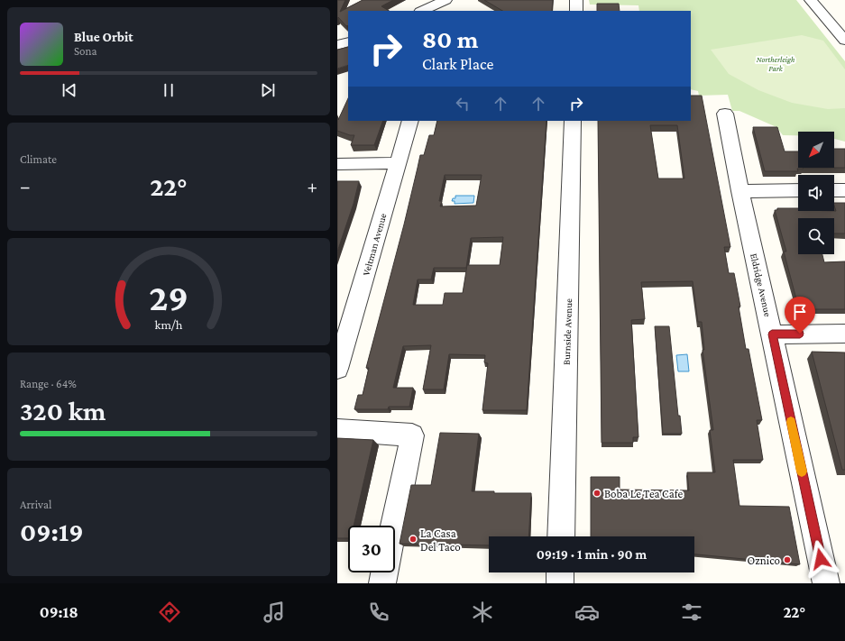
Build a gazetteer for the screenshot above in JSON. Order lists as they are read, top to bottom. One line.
{"streets":{"street":["Veltman Avenue","Eldridge Avenue","Burnside Avenue"]},"parks":["Northerleigh Park"],"places":["Boba Le Tea Cafe","La Casa Del Taco","Oznico"],"north":"bottom left","page":{"turn":["80 m","Clark Place"],"song":["Blue Orbit","Sona"],"tile":["Climate",["Range · 64%","320 km"],["Arrival","09:19"]],"heat":["−","22°","+"],"limit":"30","trip":"09:19 · 1 min · 90 m","tabs":["09:18","22°"],"gauge":["29","km/h"]}}
